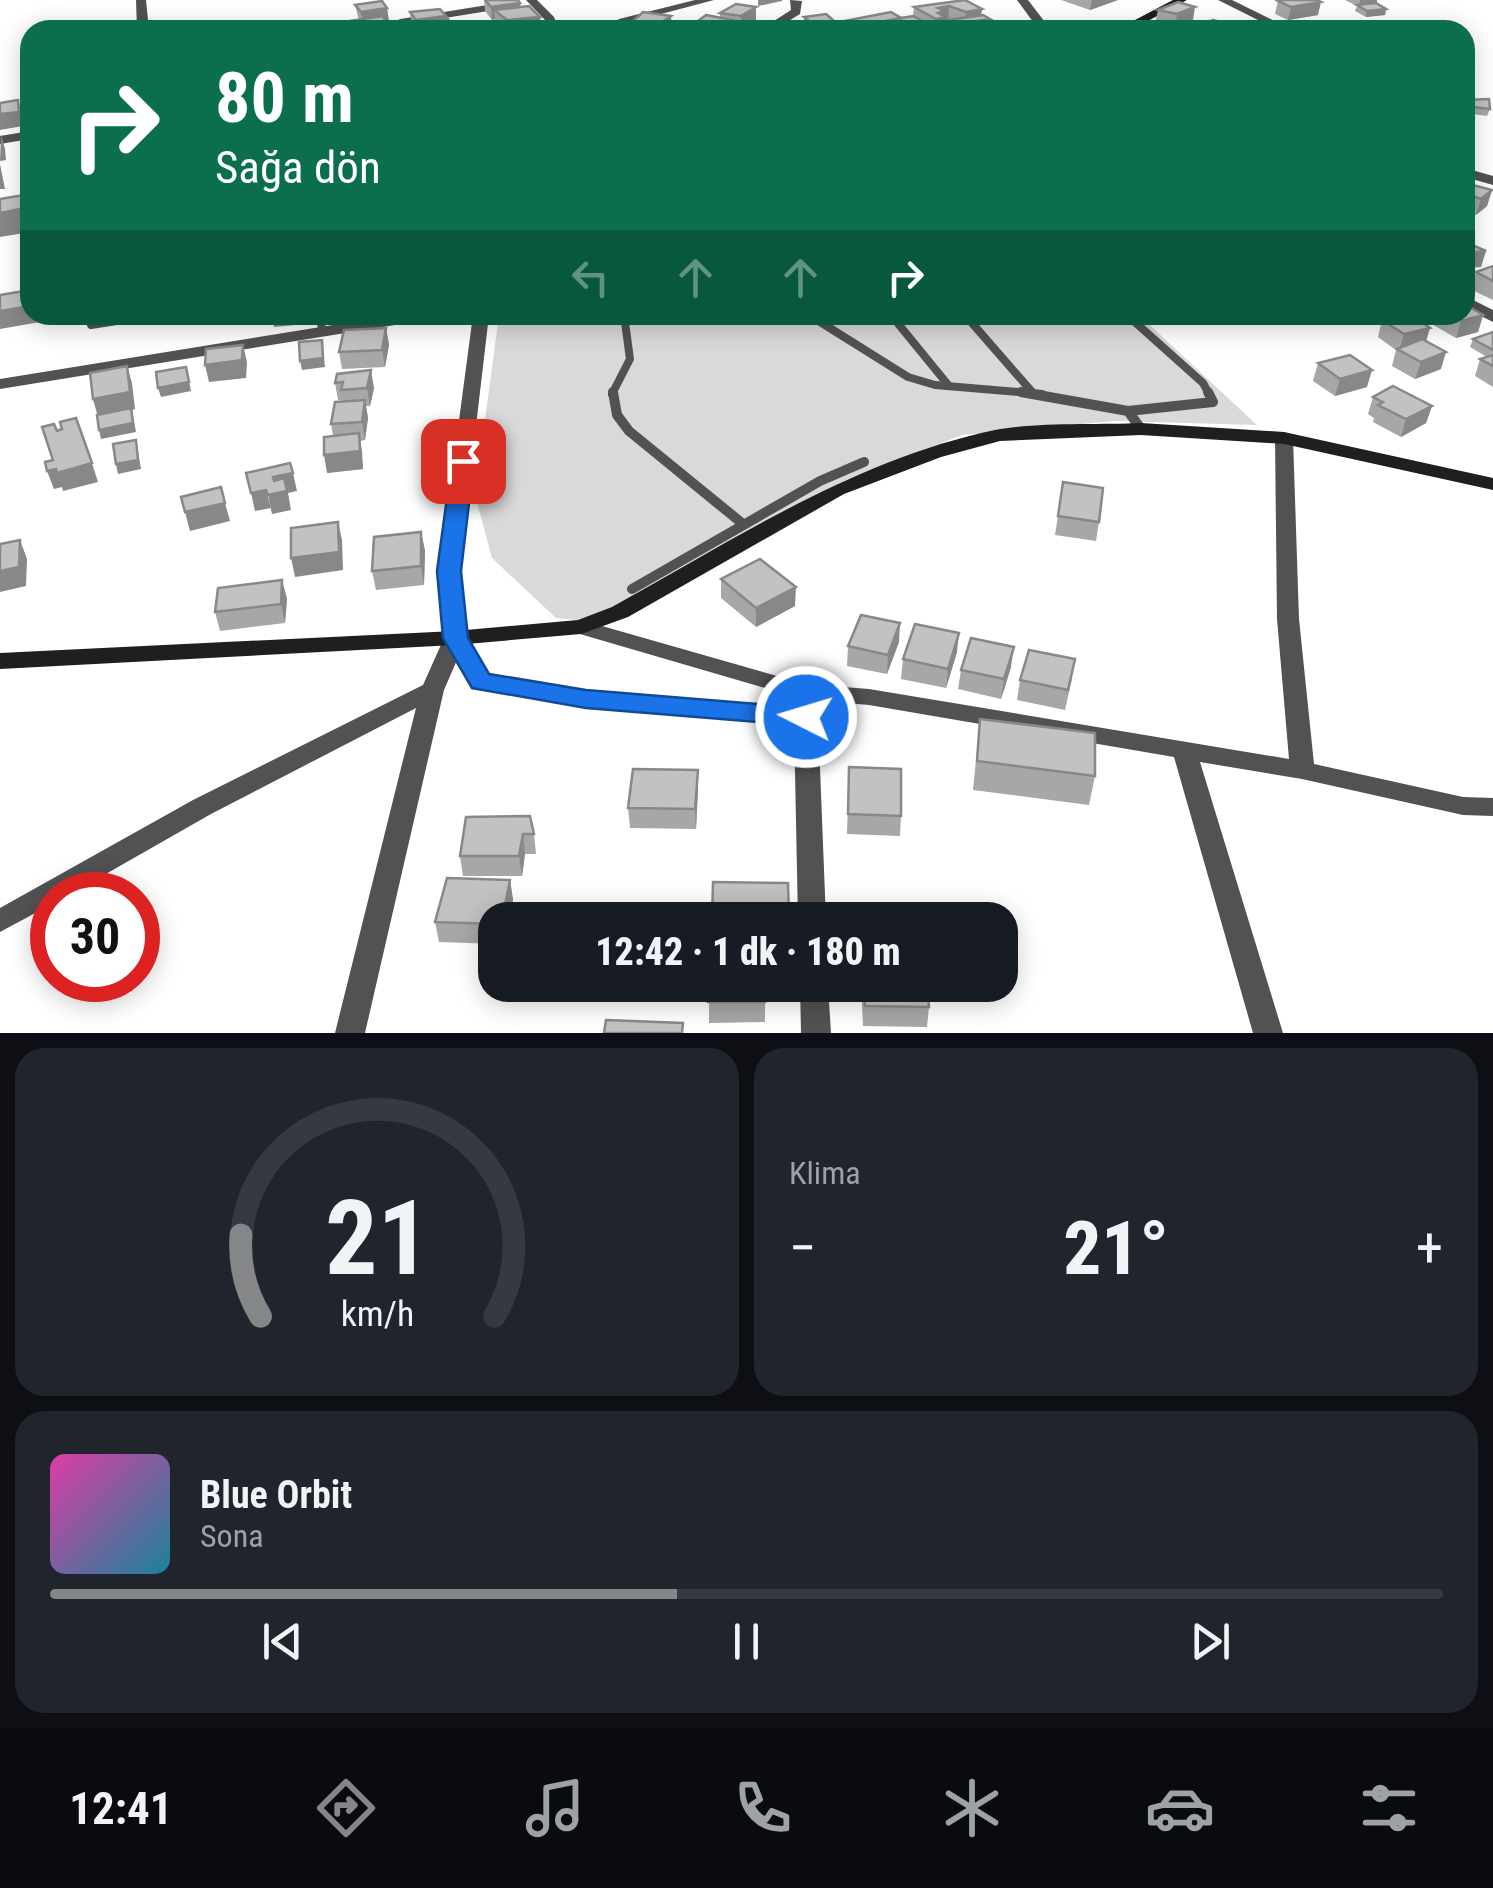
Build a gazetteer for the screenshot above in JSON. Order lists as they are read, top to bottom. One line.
{"page":{"turn":["80 m","Sağa dön"],"limit":"30","trip":"12:42 · 1 dk · 180 m","tile":"Klima","heat":["−","21°","+"],"song":["Blue Orbit","Sona"],"tabs":"12:41","gauge":["21","km/h"]}}
